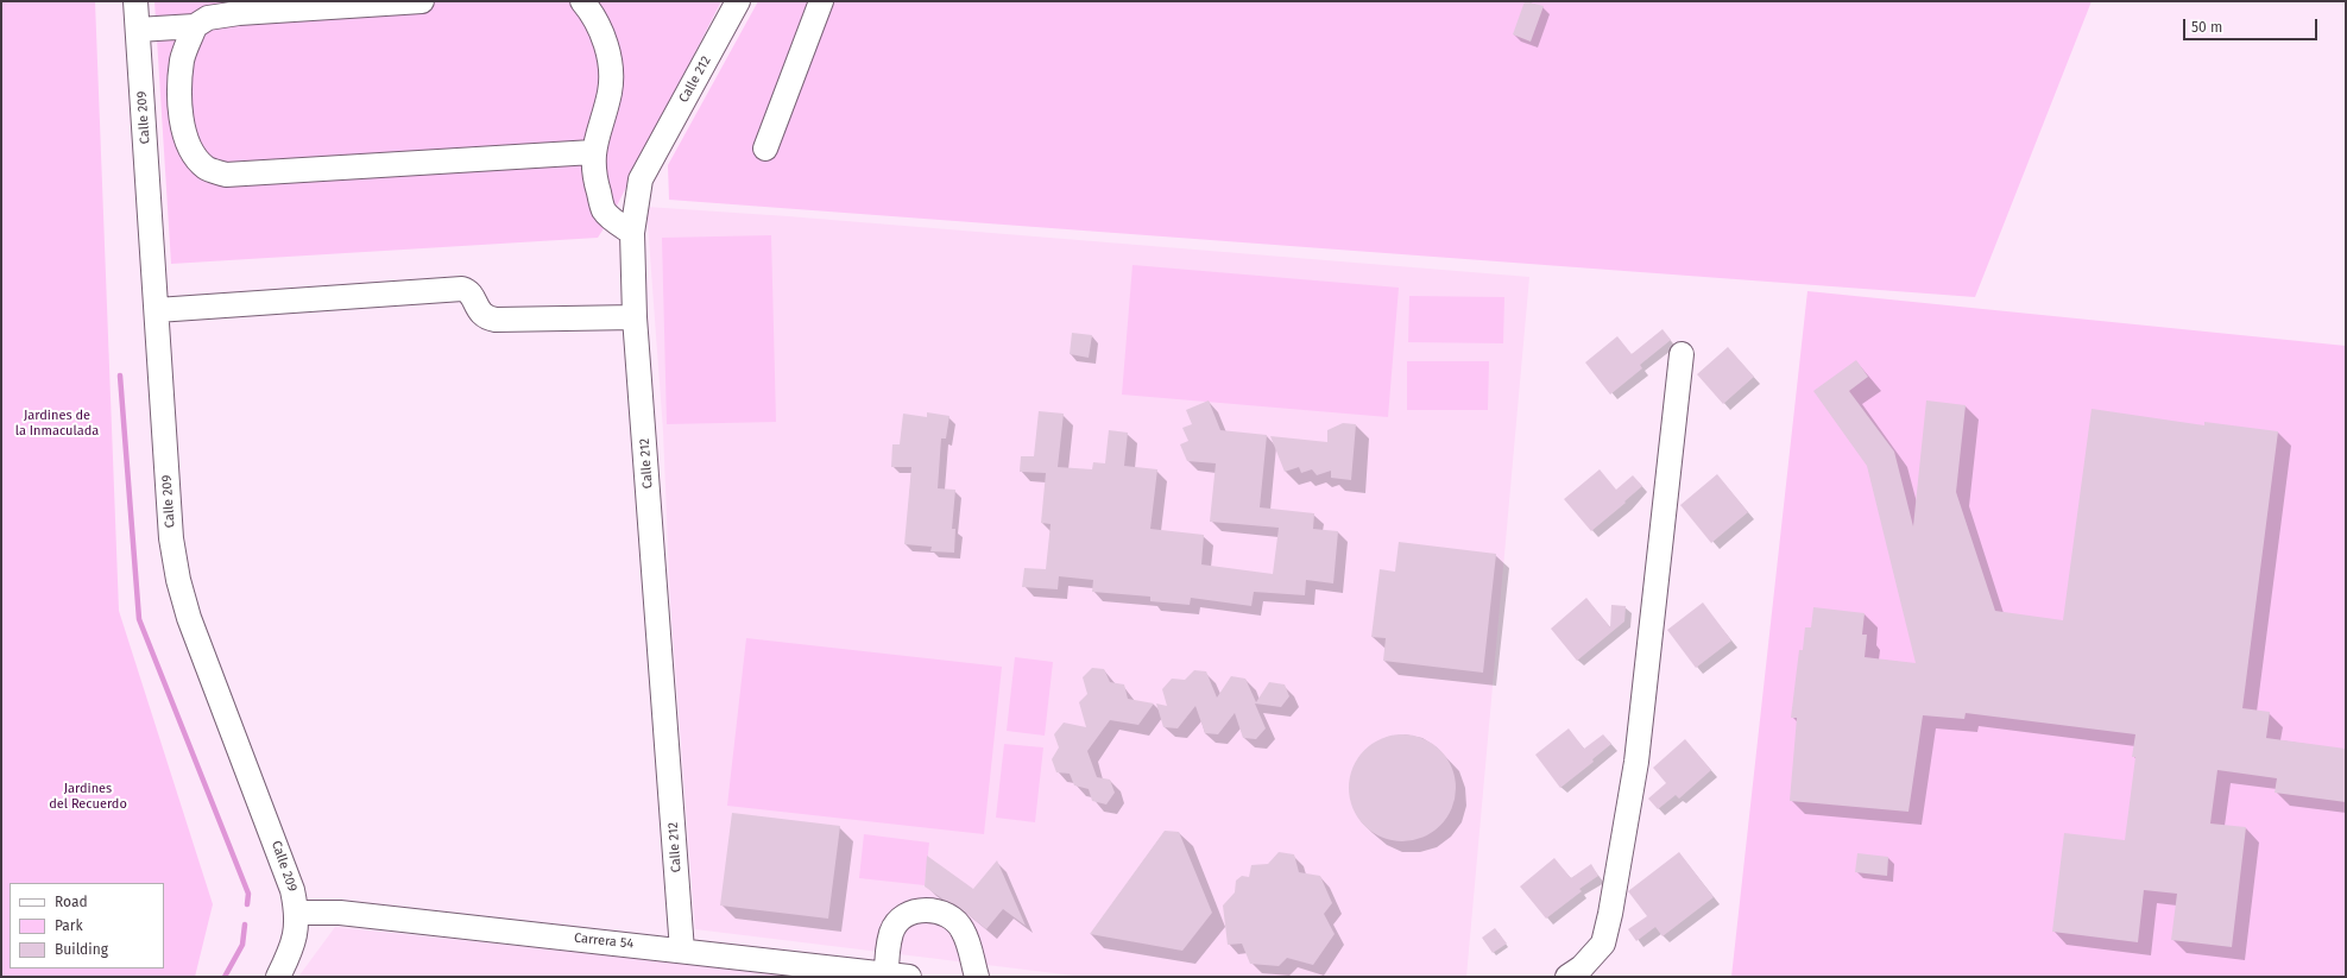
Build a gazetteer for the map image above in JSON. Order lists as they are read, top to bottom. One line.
{"streets":{"street":["Calle 212","Calle 209","Carrera 54"]},"crossings":[["Calle 212","Carrera 54"],["Calle 209","Carrera 54"]],"parks":["Jardines de la Inmaculada","Jardines del Recuerdo"],"legend":["Road","Park","Building"],"scale_bar":"50 m"}
